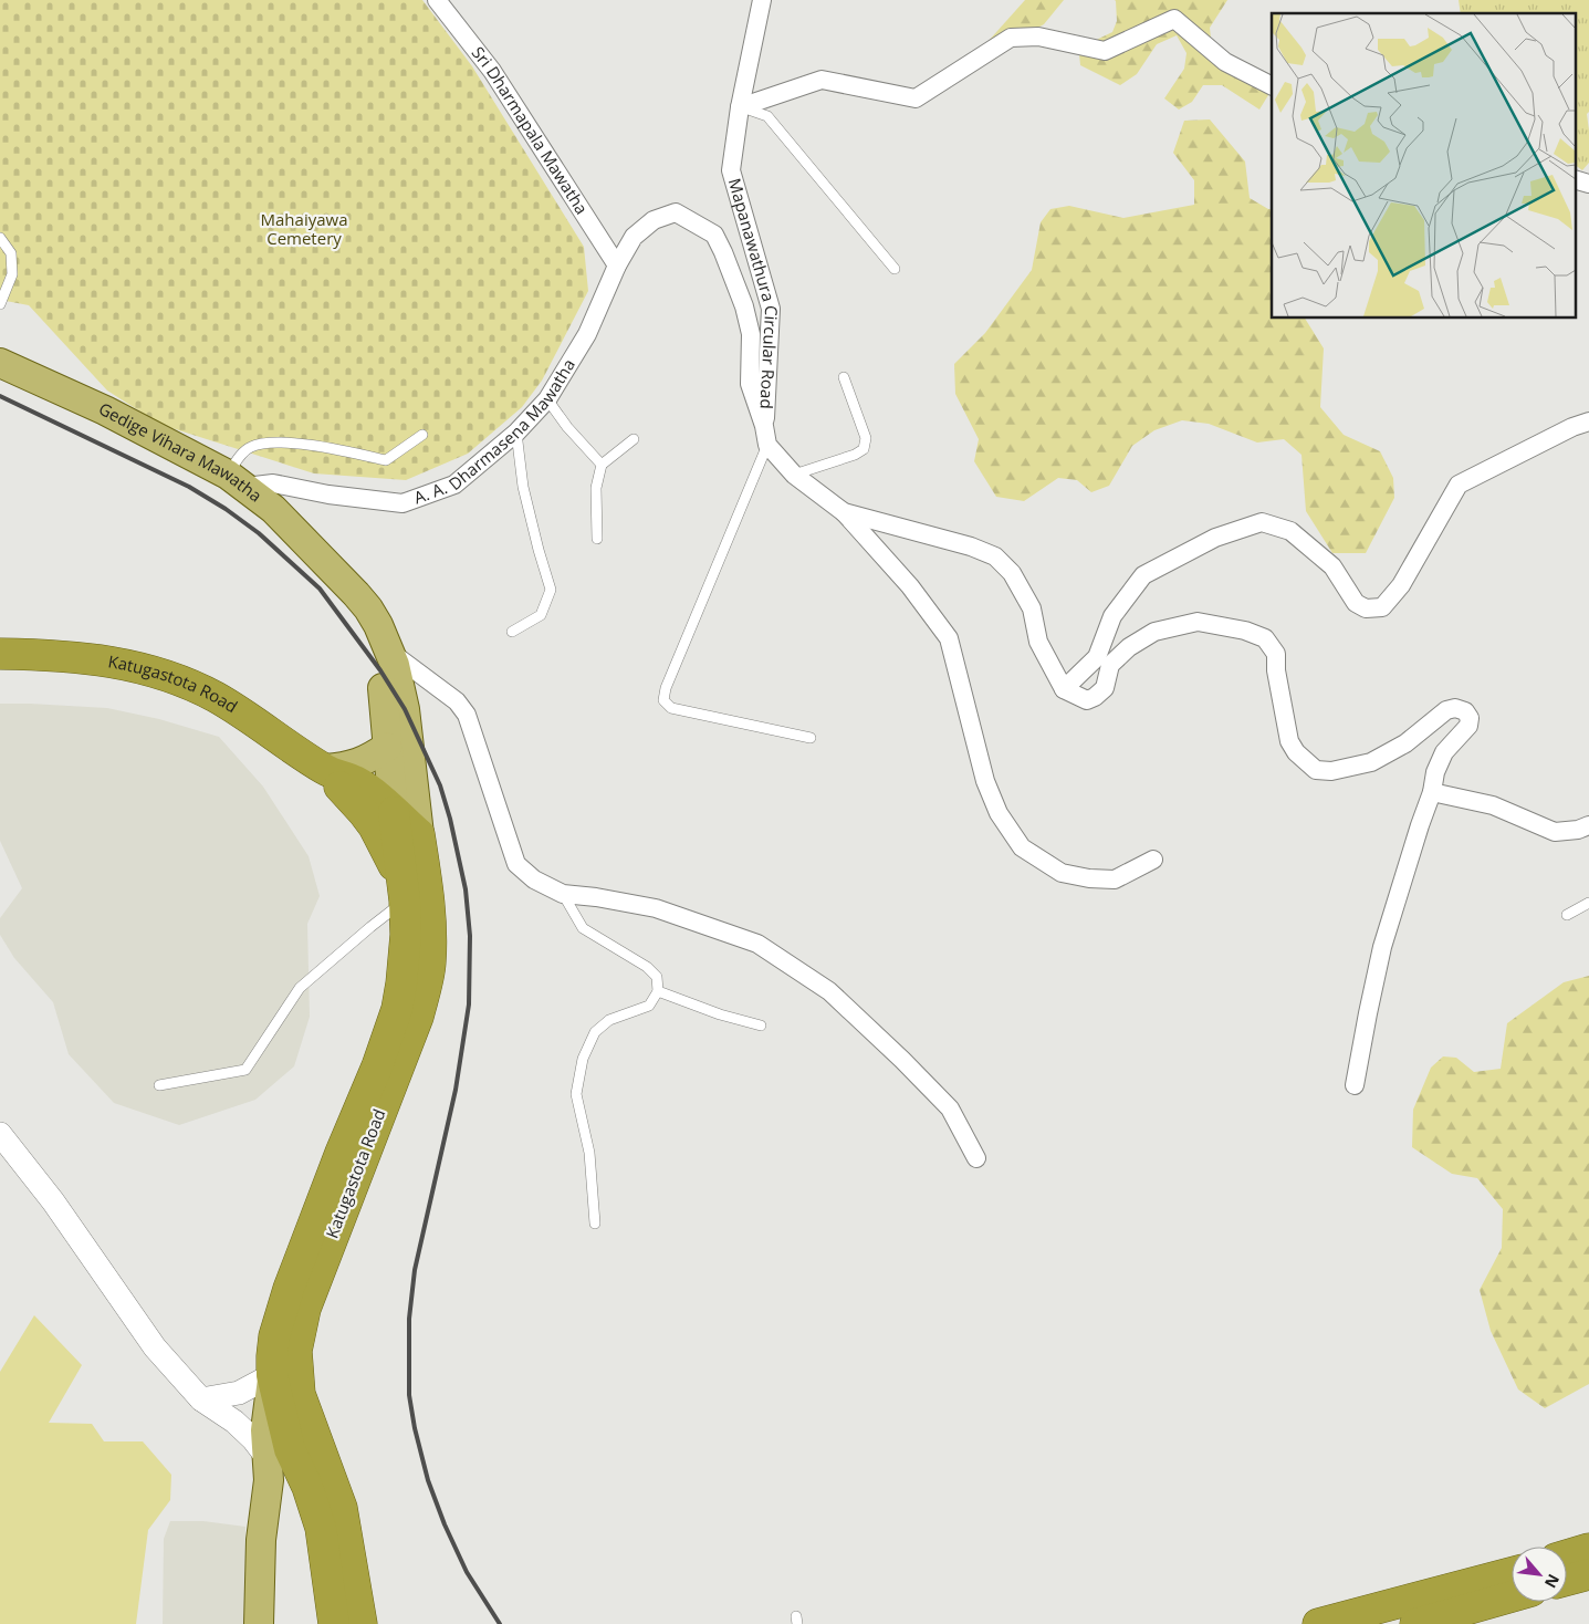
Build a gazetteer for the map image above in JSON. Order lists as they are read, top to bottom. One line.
{"streets":{"highway":["Katugastota Road"],"main road":["Gedige Vihara Mawatha"],"street":["Sri Dharmapala Mawatha","Mapanawathura Circular Road","A. A. Dharmasena Mawatha"]},"crossings":[["Sri Dharmapala Mawatha","A. A. Dharmasena Mawatha"],["Mapanawathura Circular Road","A. A. Dharmasena Mawatha"],["A. A. Dharmasena Mawatha","Gedige Vihara Mawatha"],["Gedige Vihara Mawatha","Katugastota Road"]],"parks":["Mahaiyawa Cemetery"],"north":"bottom right"}
